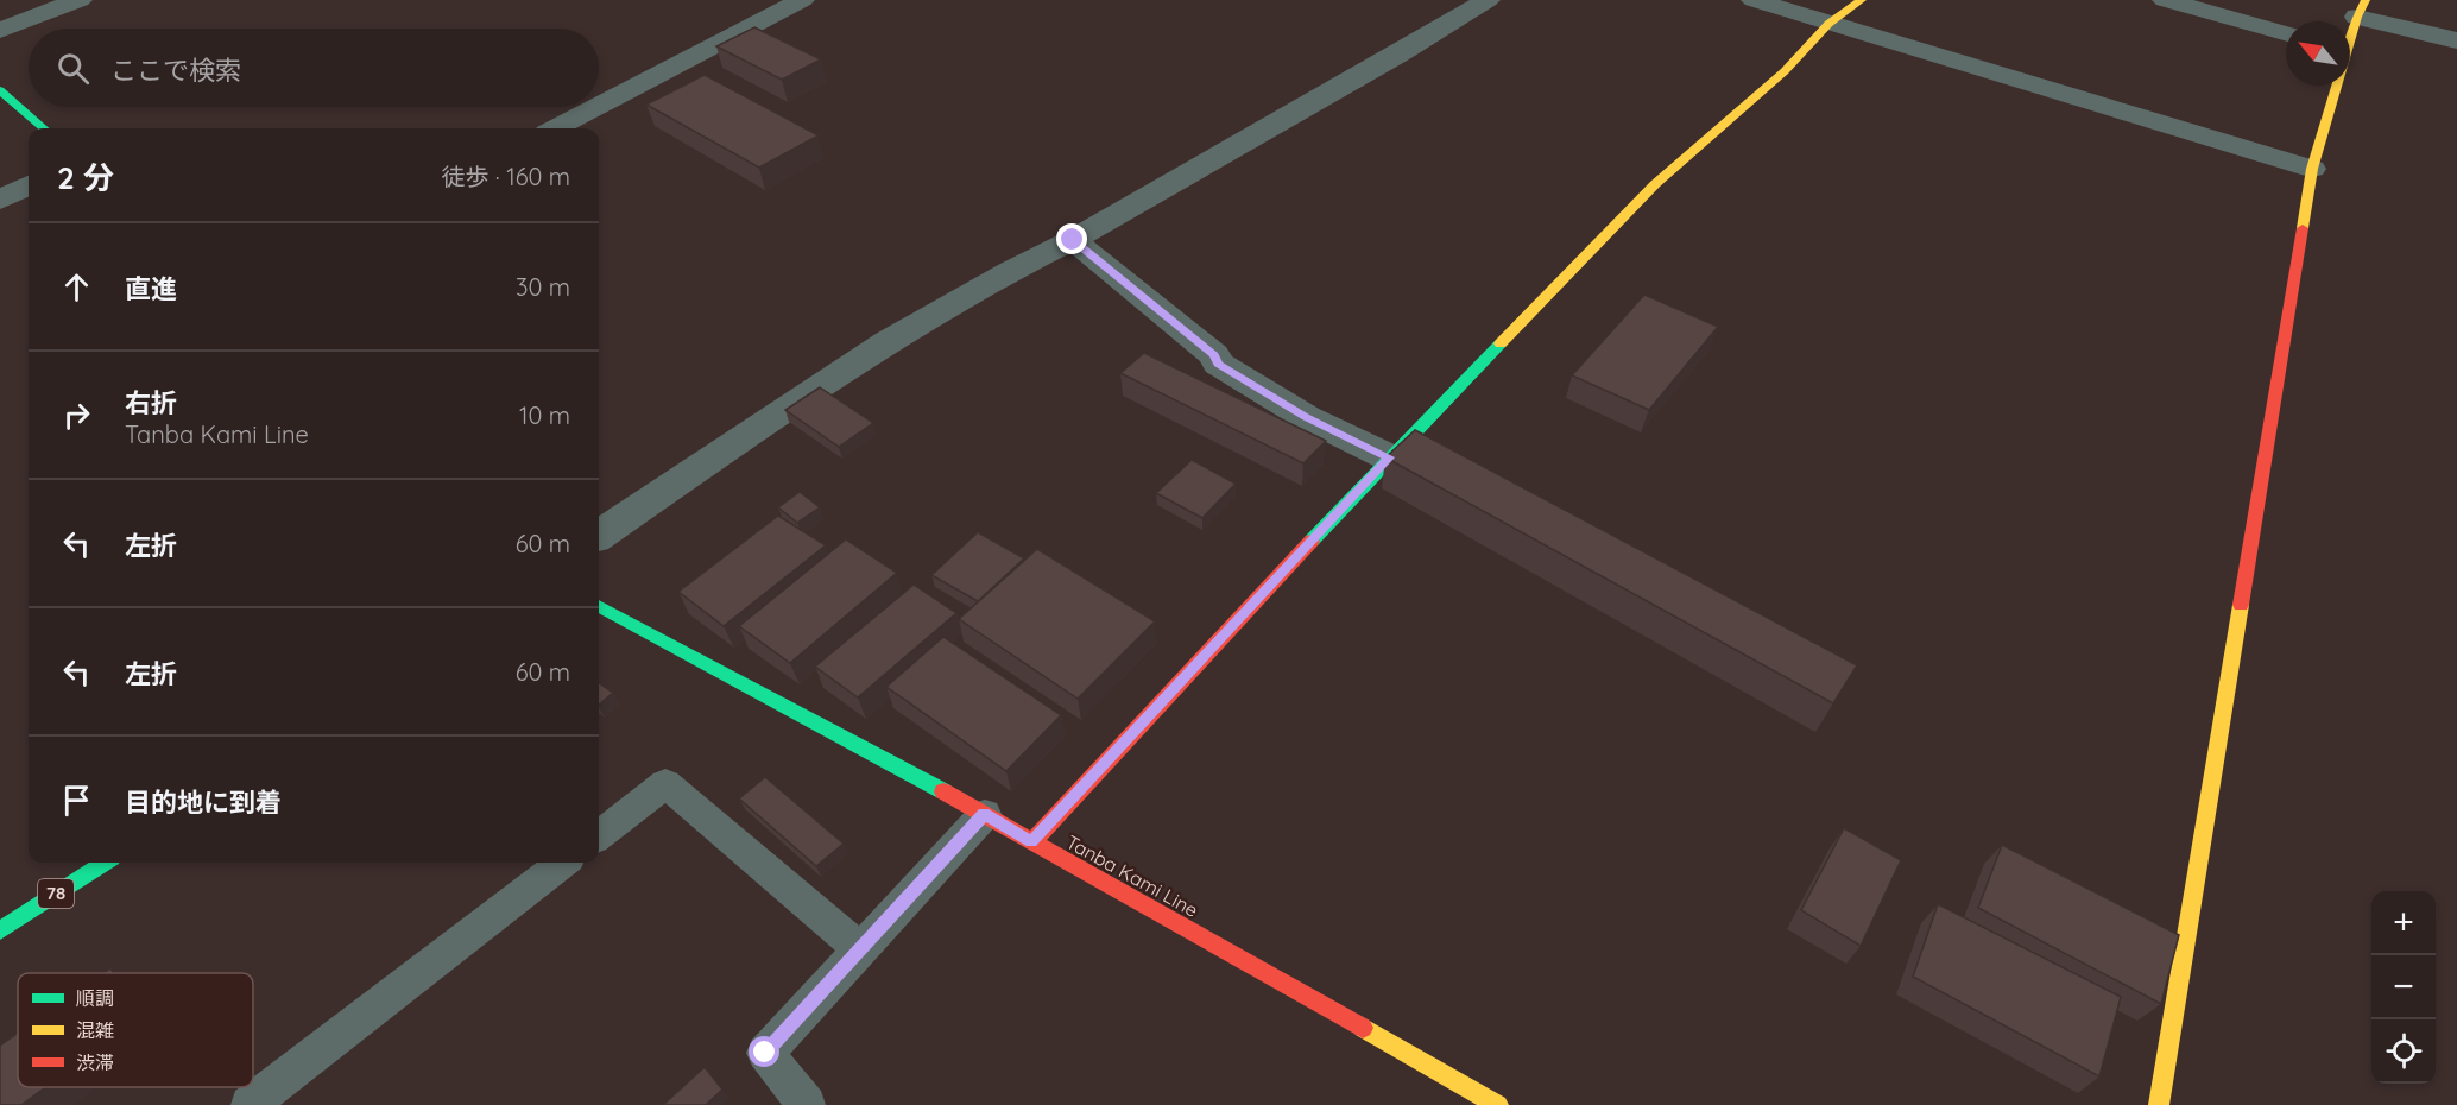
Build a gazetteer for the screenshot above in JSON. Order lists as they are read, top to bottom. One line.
{"streets":{"street":["Tanba Kami Line","78"]},"legend":["順調","混雑","渋滞"],"north":"top left","page":{"search":"ここで検索","heading":["2 分","徒歩 · 160 m"],"list":[["直進","30 m"],["右折","Tanba Kami Line","10 m"],["左折","60 m"],["左折","60 m"],"目的地に到着"],"map_buttons":["+","−"]}}
